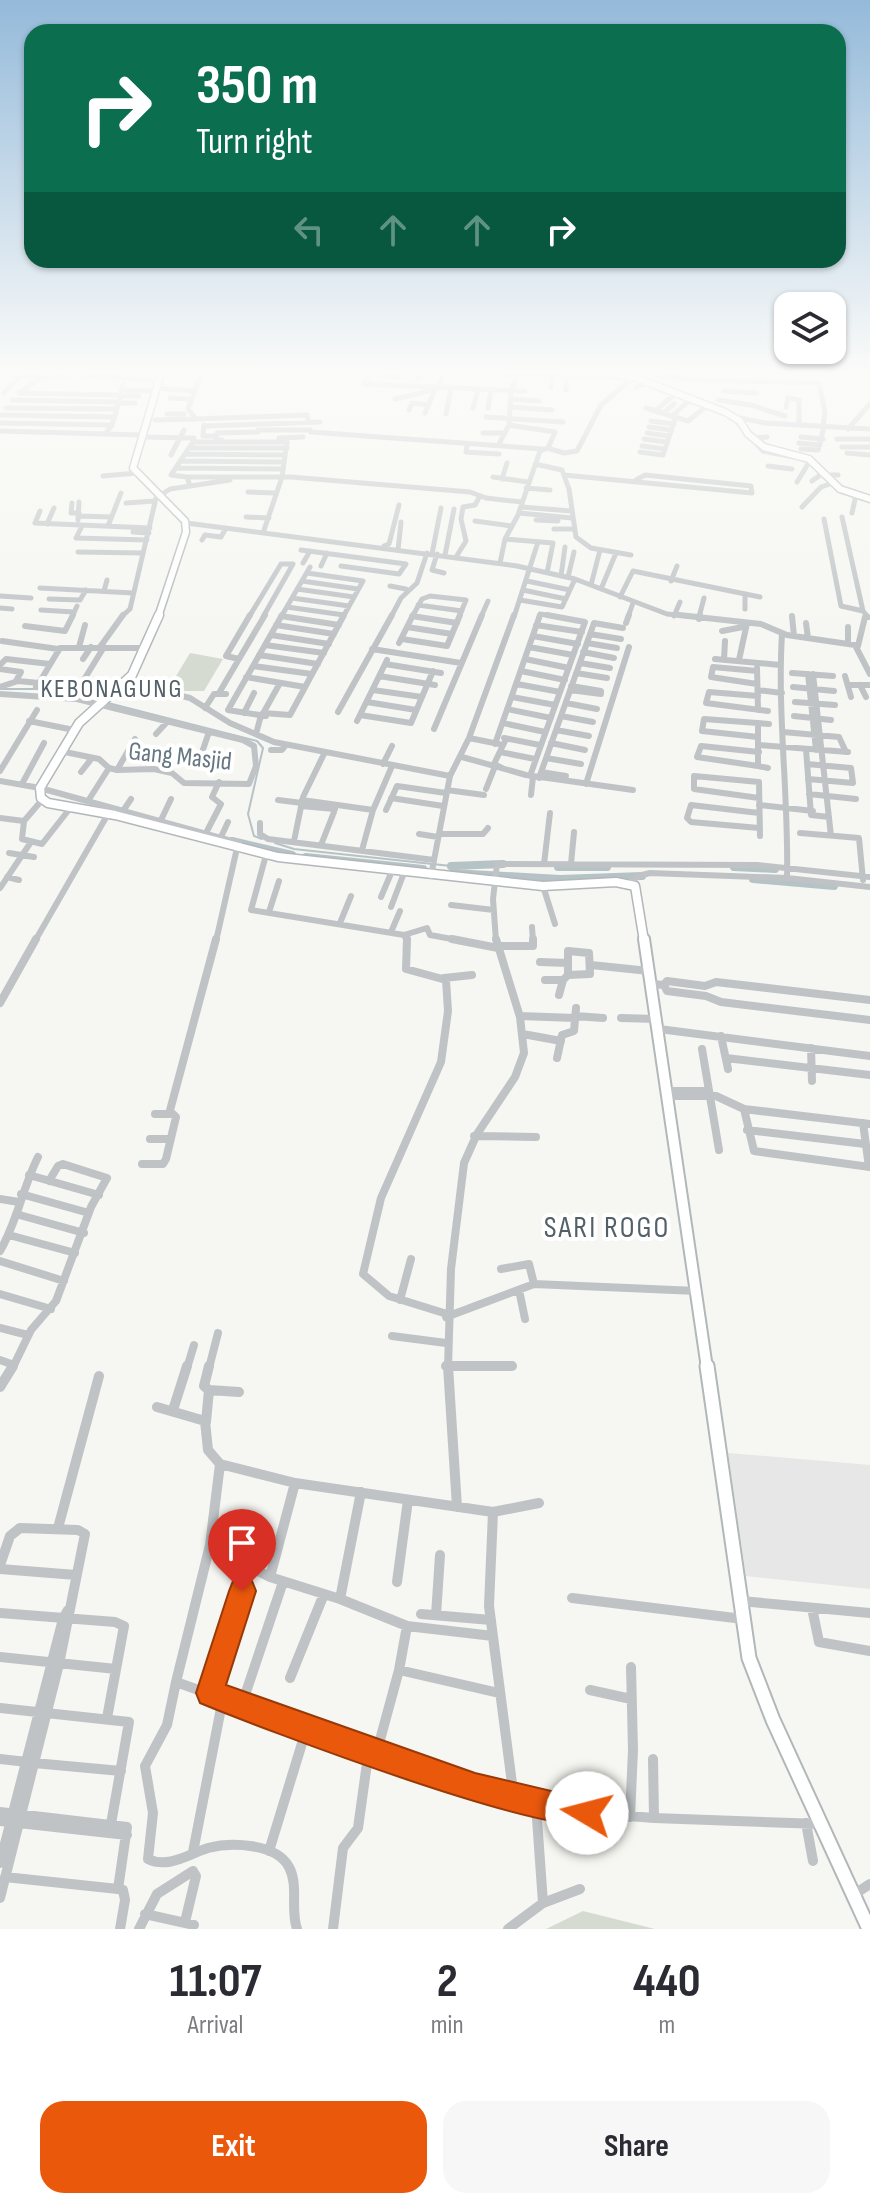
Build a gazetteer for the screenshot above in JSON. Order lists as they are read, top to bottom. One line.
{"streets":{"street":["Gang Masjid"]},"districts":["KEBONAGUNG","SARI ROGO"],"page":{"turn":["350 m","Turn right"],"eta":["11:07","Arrival","2","min","440","m"],"buttons":["Exit","Share"]}}
